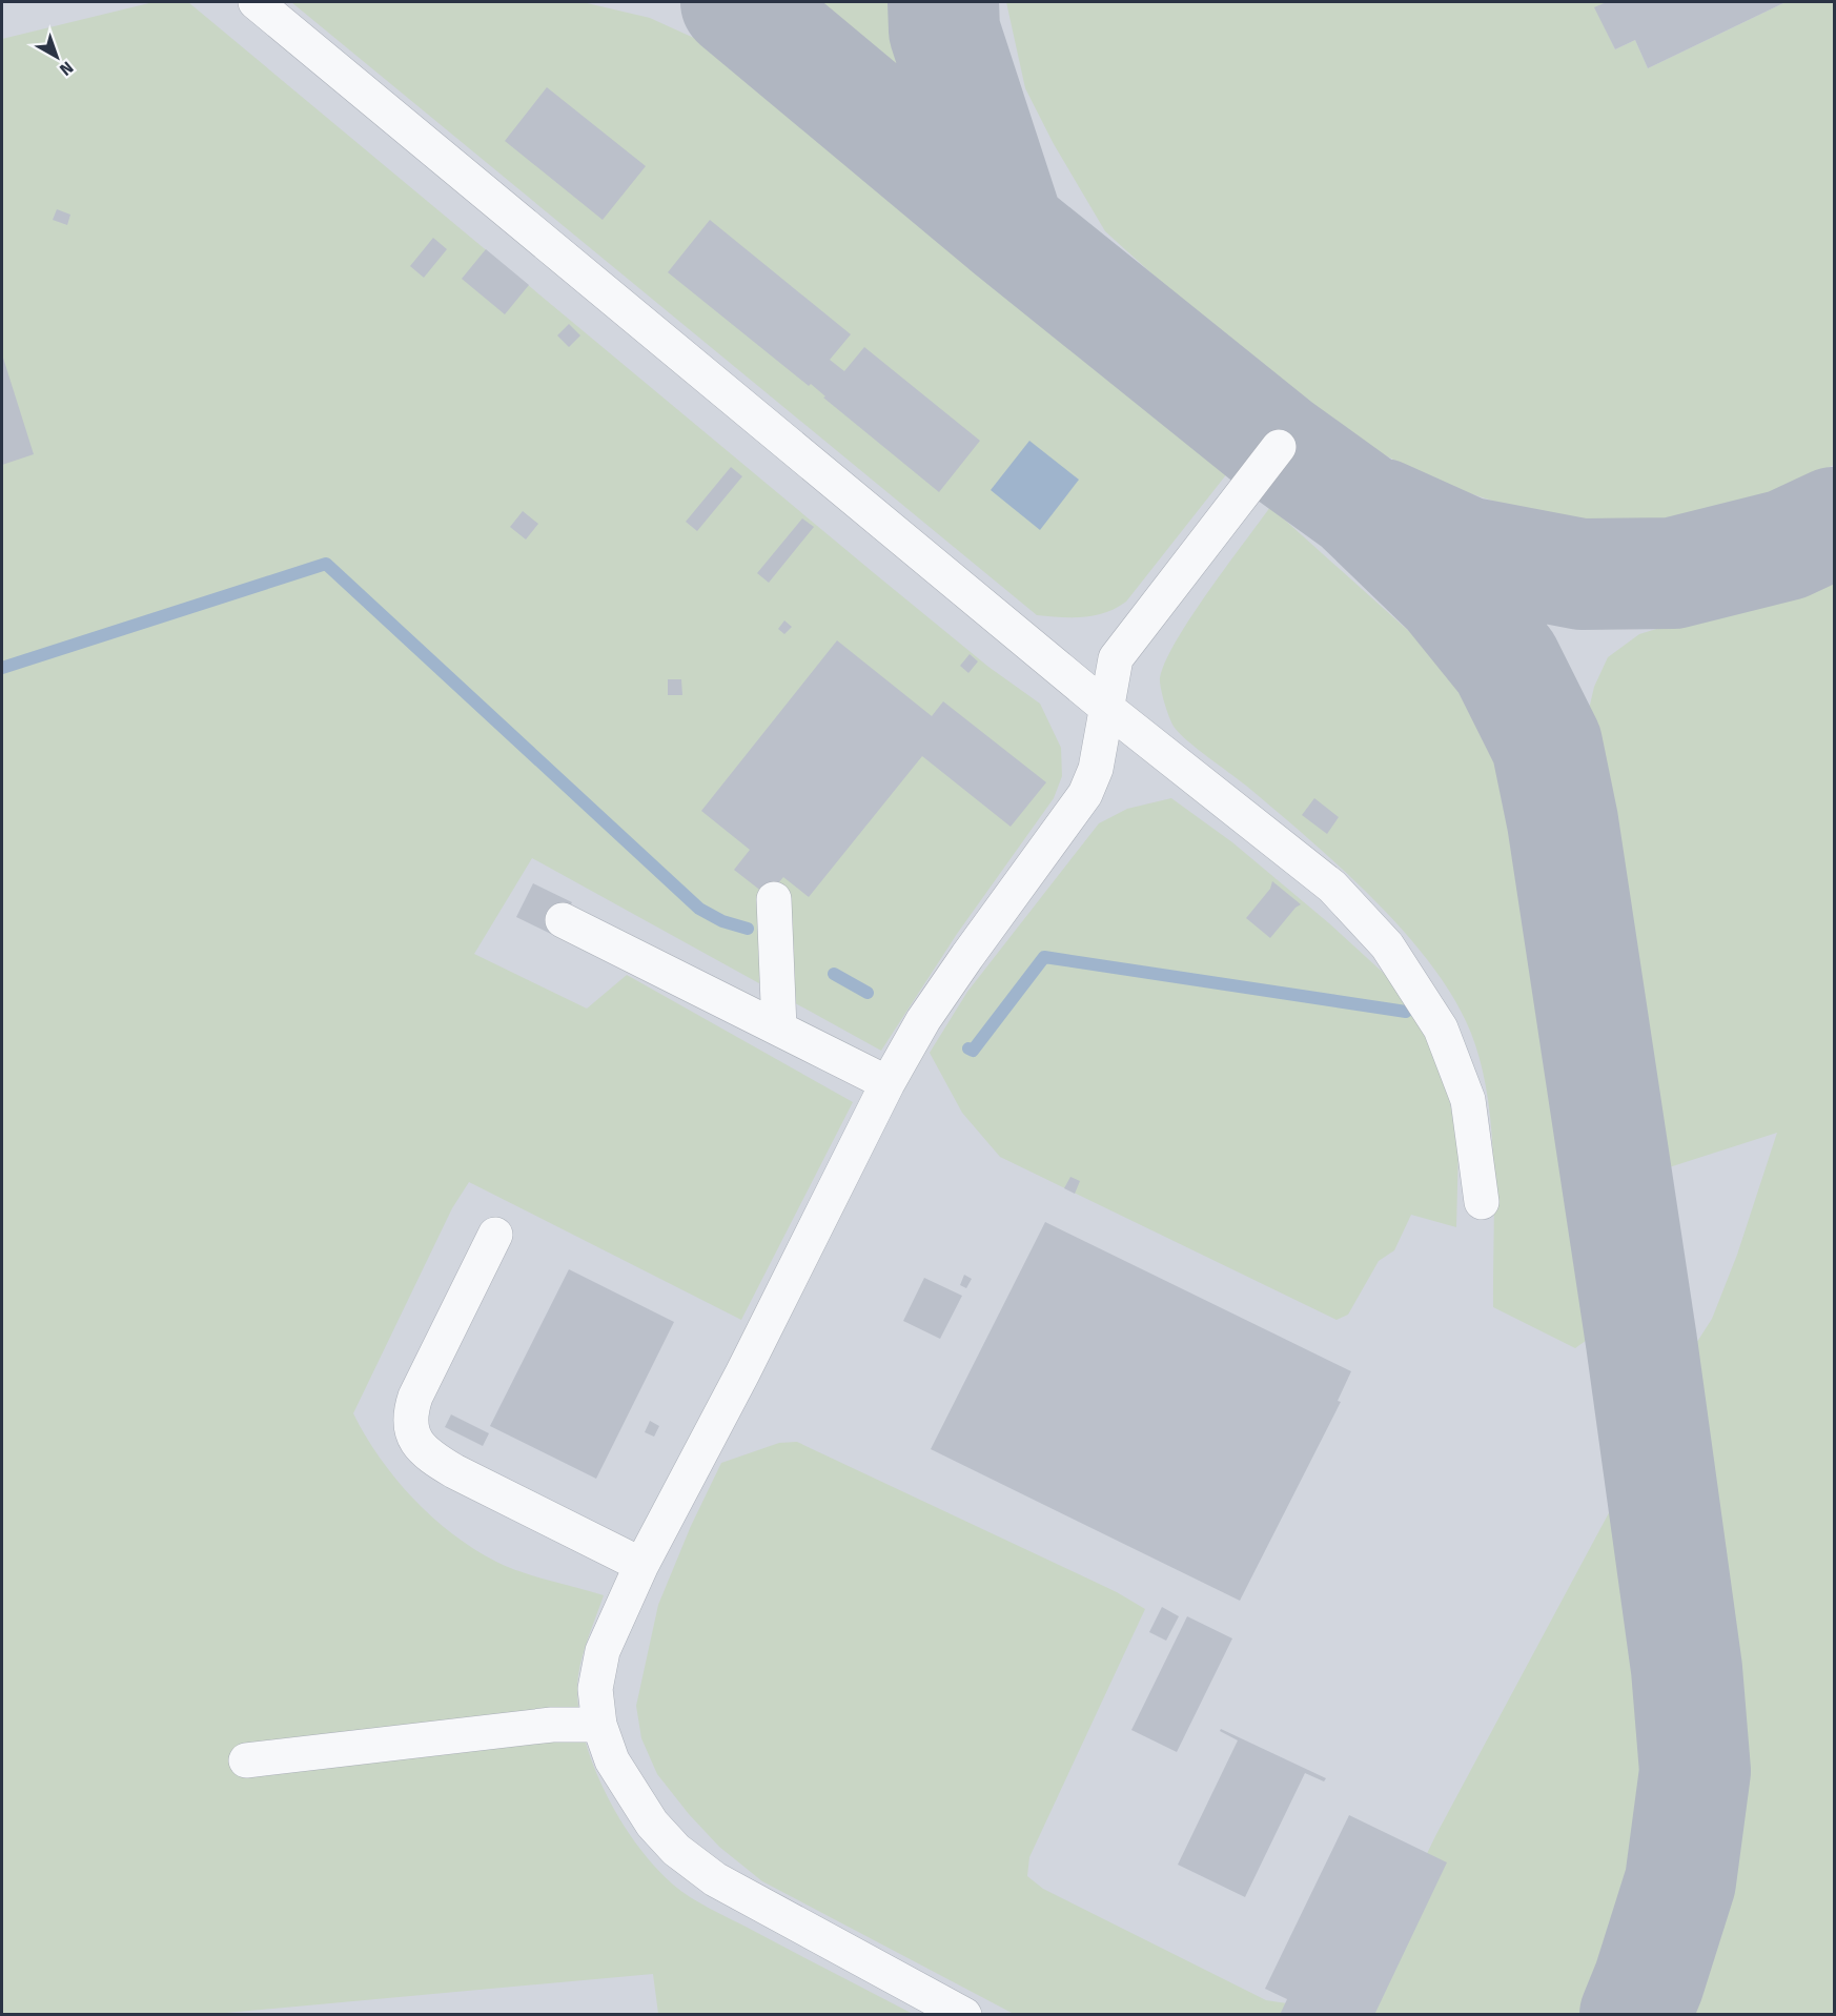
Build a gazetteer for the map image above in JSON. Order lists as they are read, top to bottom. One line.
{"north":"bottom right"}
